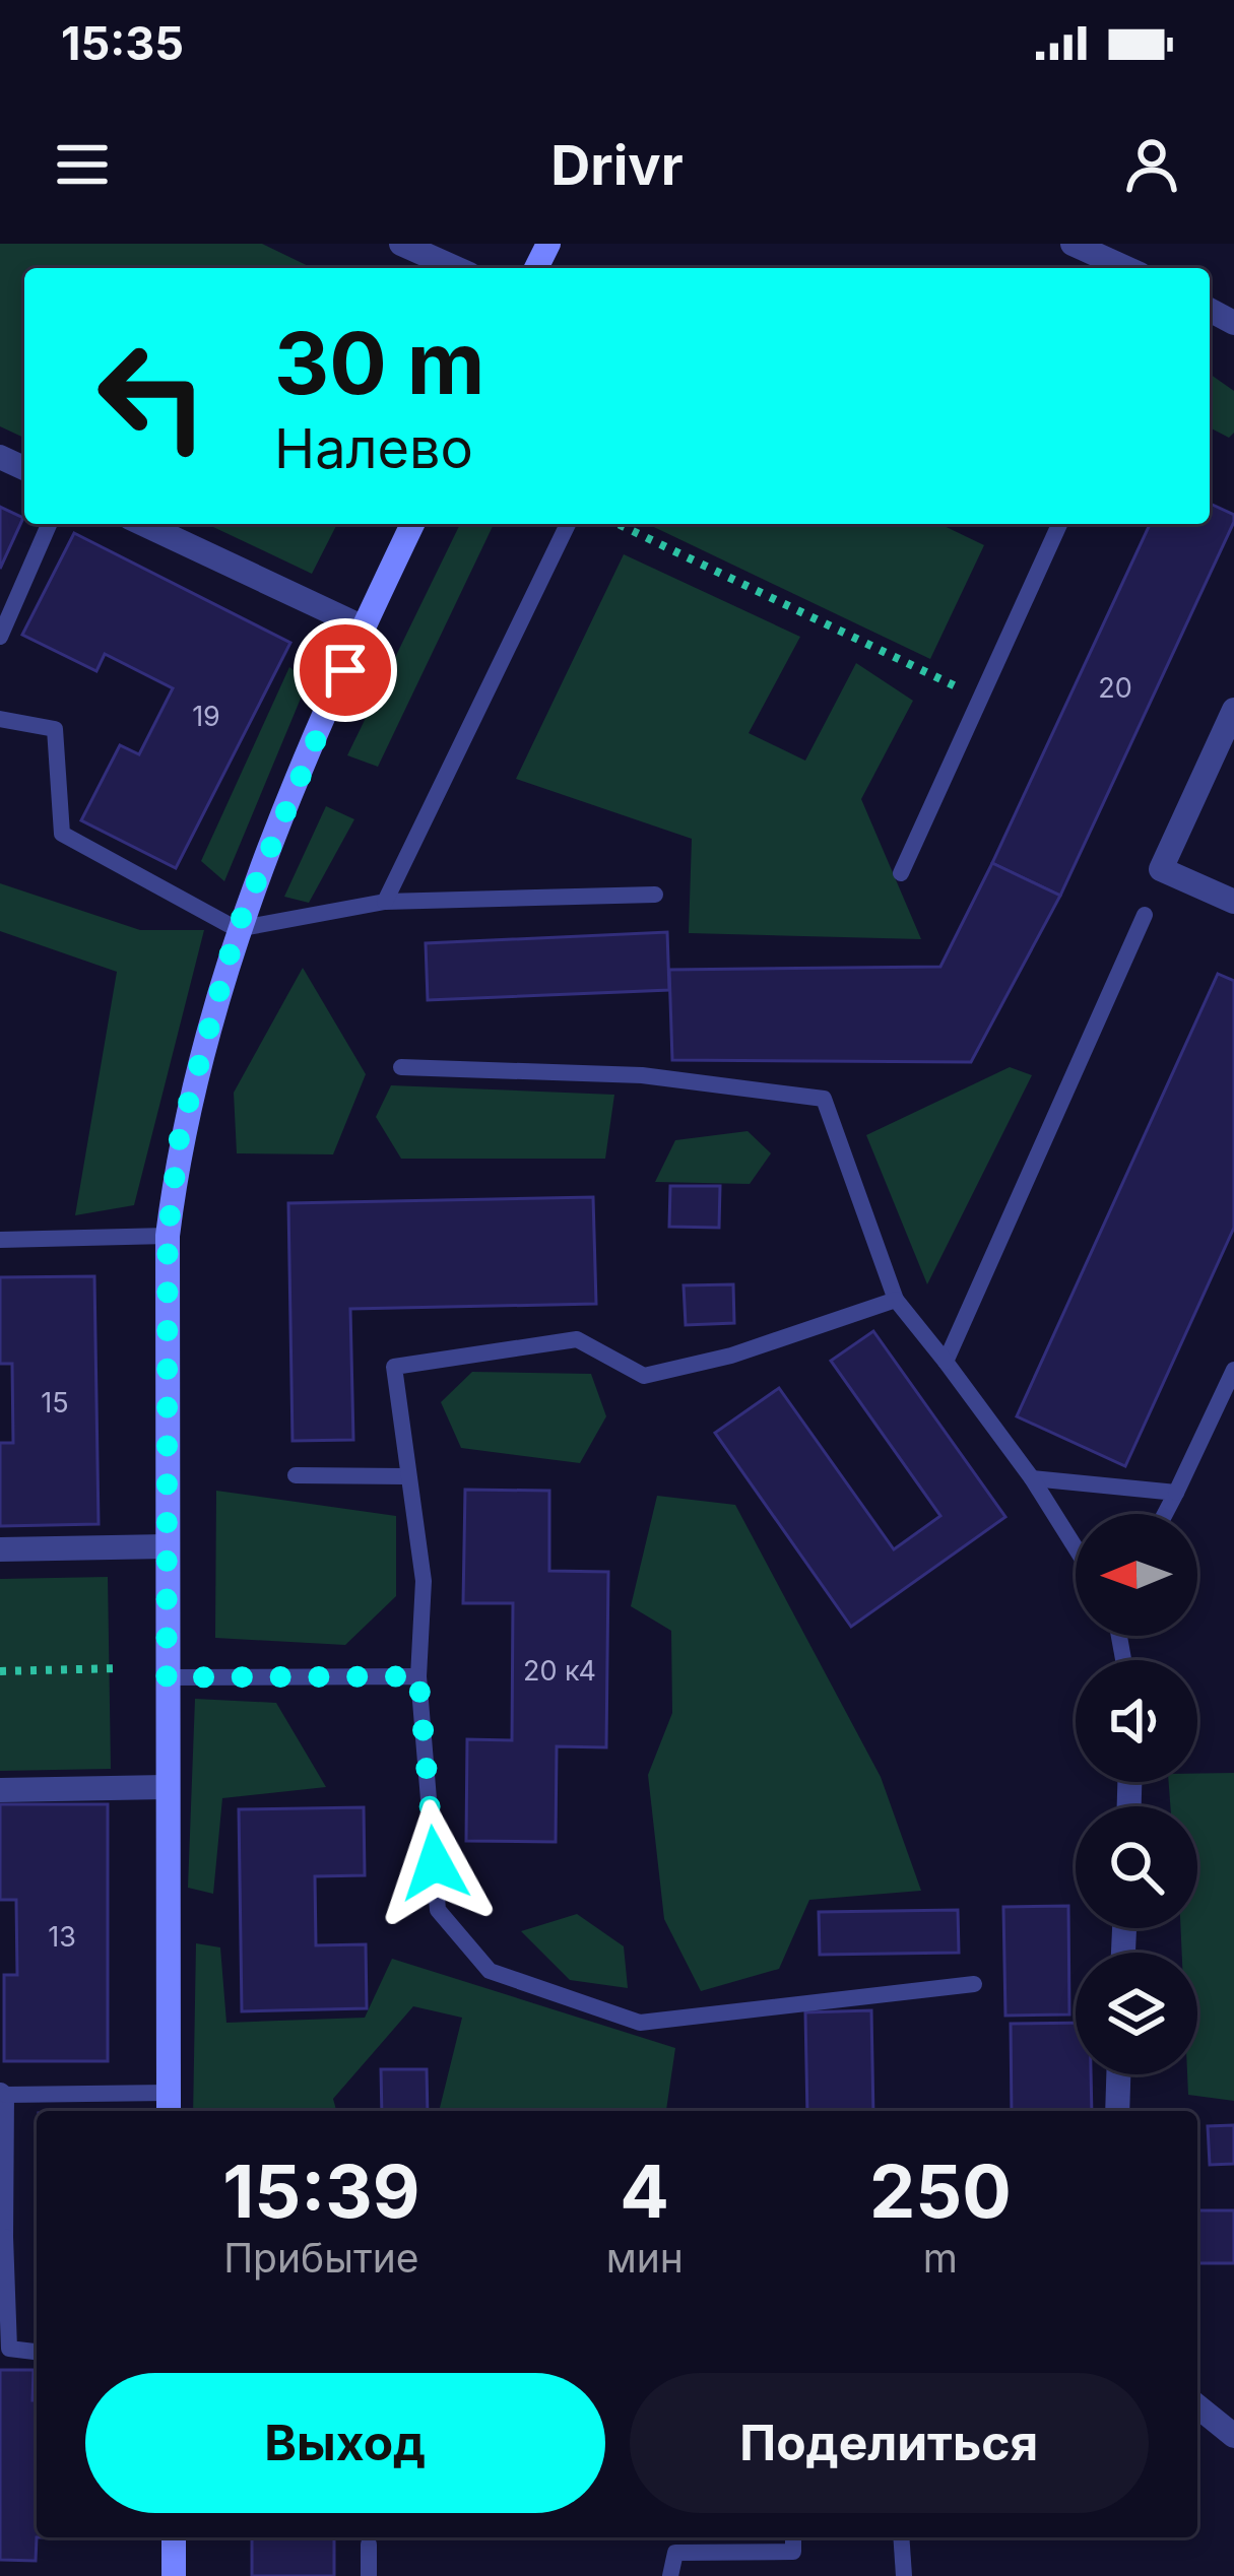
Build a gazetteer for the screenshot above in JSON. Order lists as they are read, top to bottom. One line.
{"house_numbers":["20","19","15","20 к4","13"],"north":"left","page":{"status":"15:35","header":"Drivr","turn":["30 m","Налево"],"eta":["15:39","Прибытие","4","мин","250","m"],"buttons":["Выход","Поделиться"]}}
